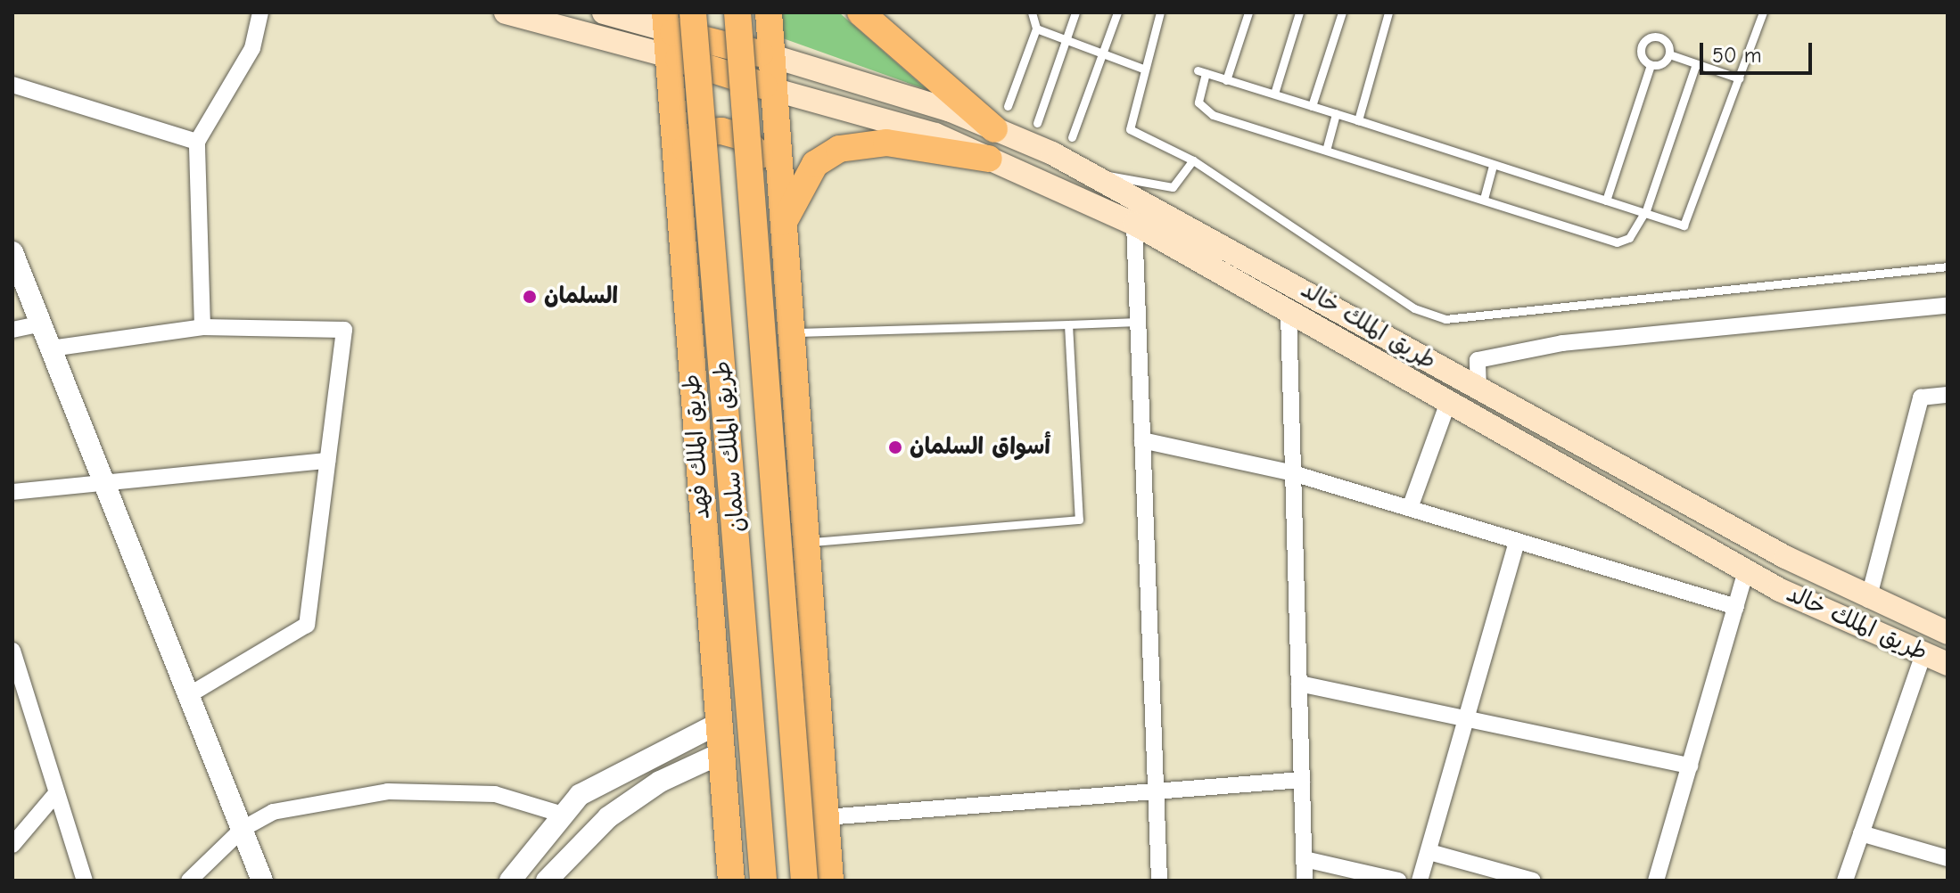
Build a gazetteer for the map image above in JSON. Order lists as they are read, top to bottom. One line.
{"streets":{"main road":["طريق الملك خالد","طريق الملك فهد","طريق الملك سلمان"]},"places":["السلمان","أسواق السلمان"],"scale_bar":"50 m"}
